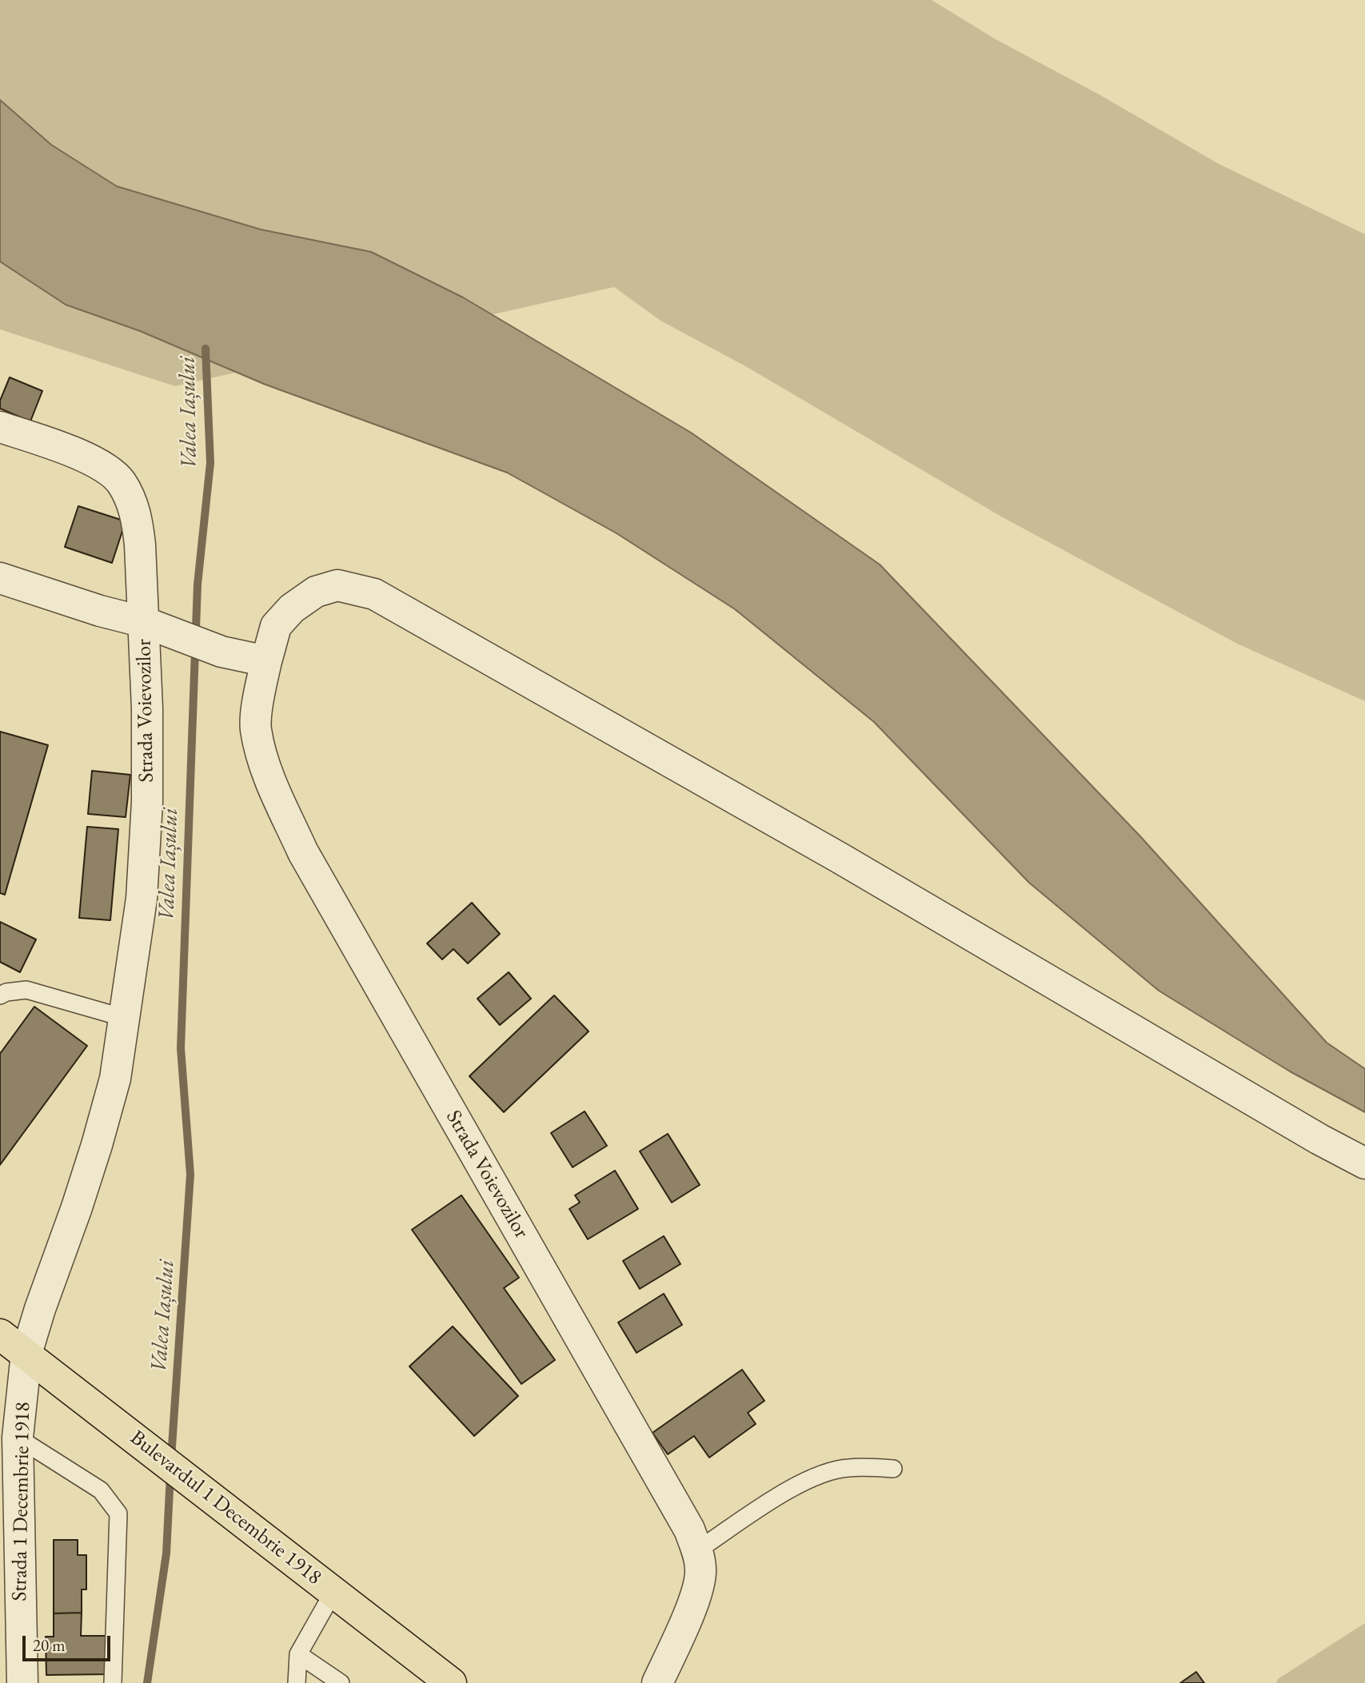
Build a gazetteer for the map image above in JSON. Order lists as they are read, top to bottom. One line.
{"streets":{"main road":["Bulevardul 1 Decembrie 1918"],"street":["Strada Voievozilor","Strada 1 Decembrie 1918"]},"crossings":[["Strada Voievozilor","Strada 1 Decembrie 1918"],["Strada Voievozilor","Bulevardul 1 Decembrie 1918"],["Strada 1 Decembrie 1918","Bulevardul 1 Decembrie 1918"]],"water":["Valea Iașului"],"scale_bar":"20 m"}
